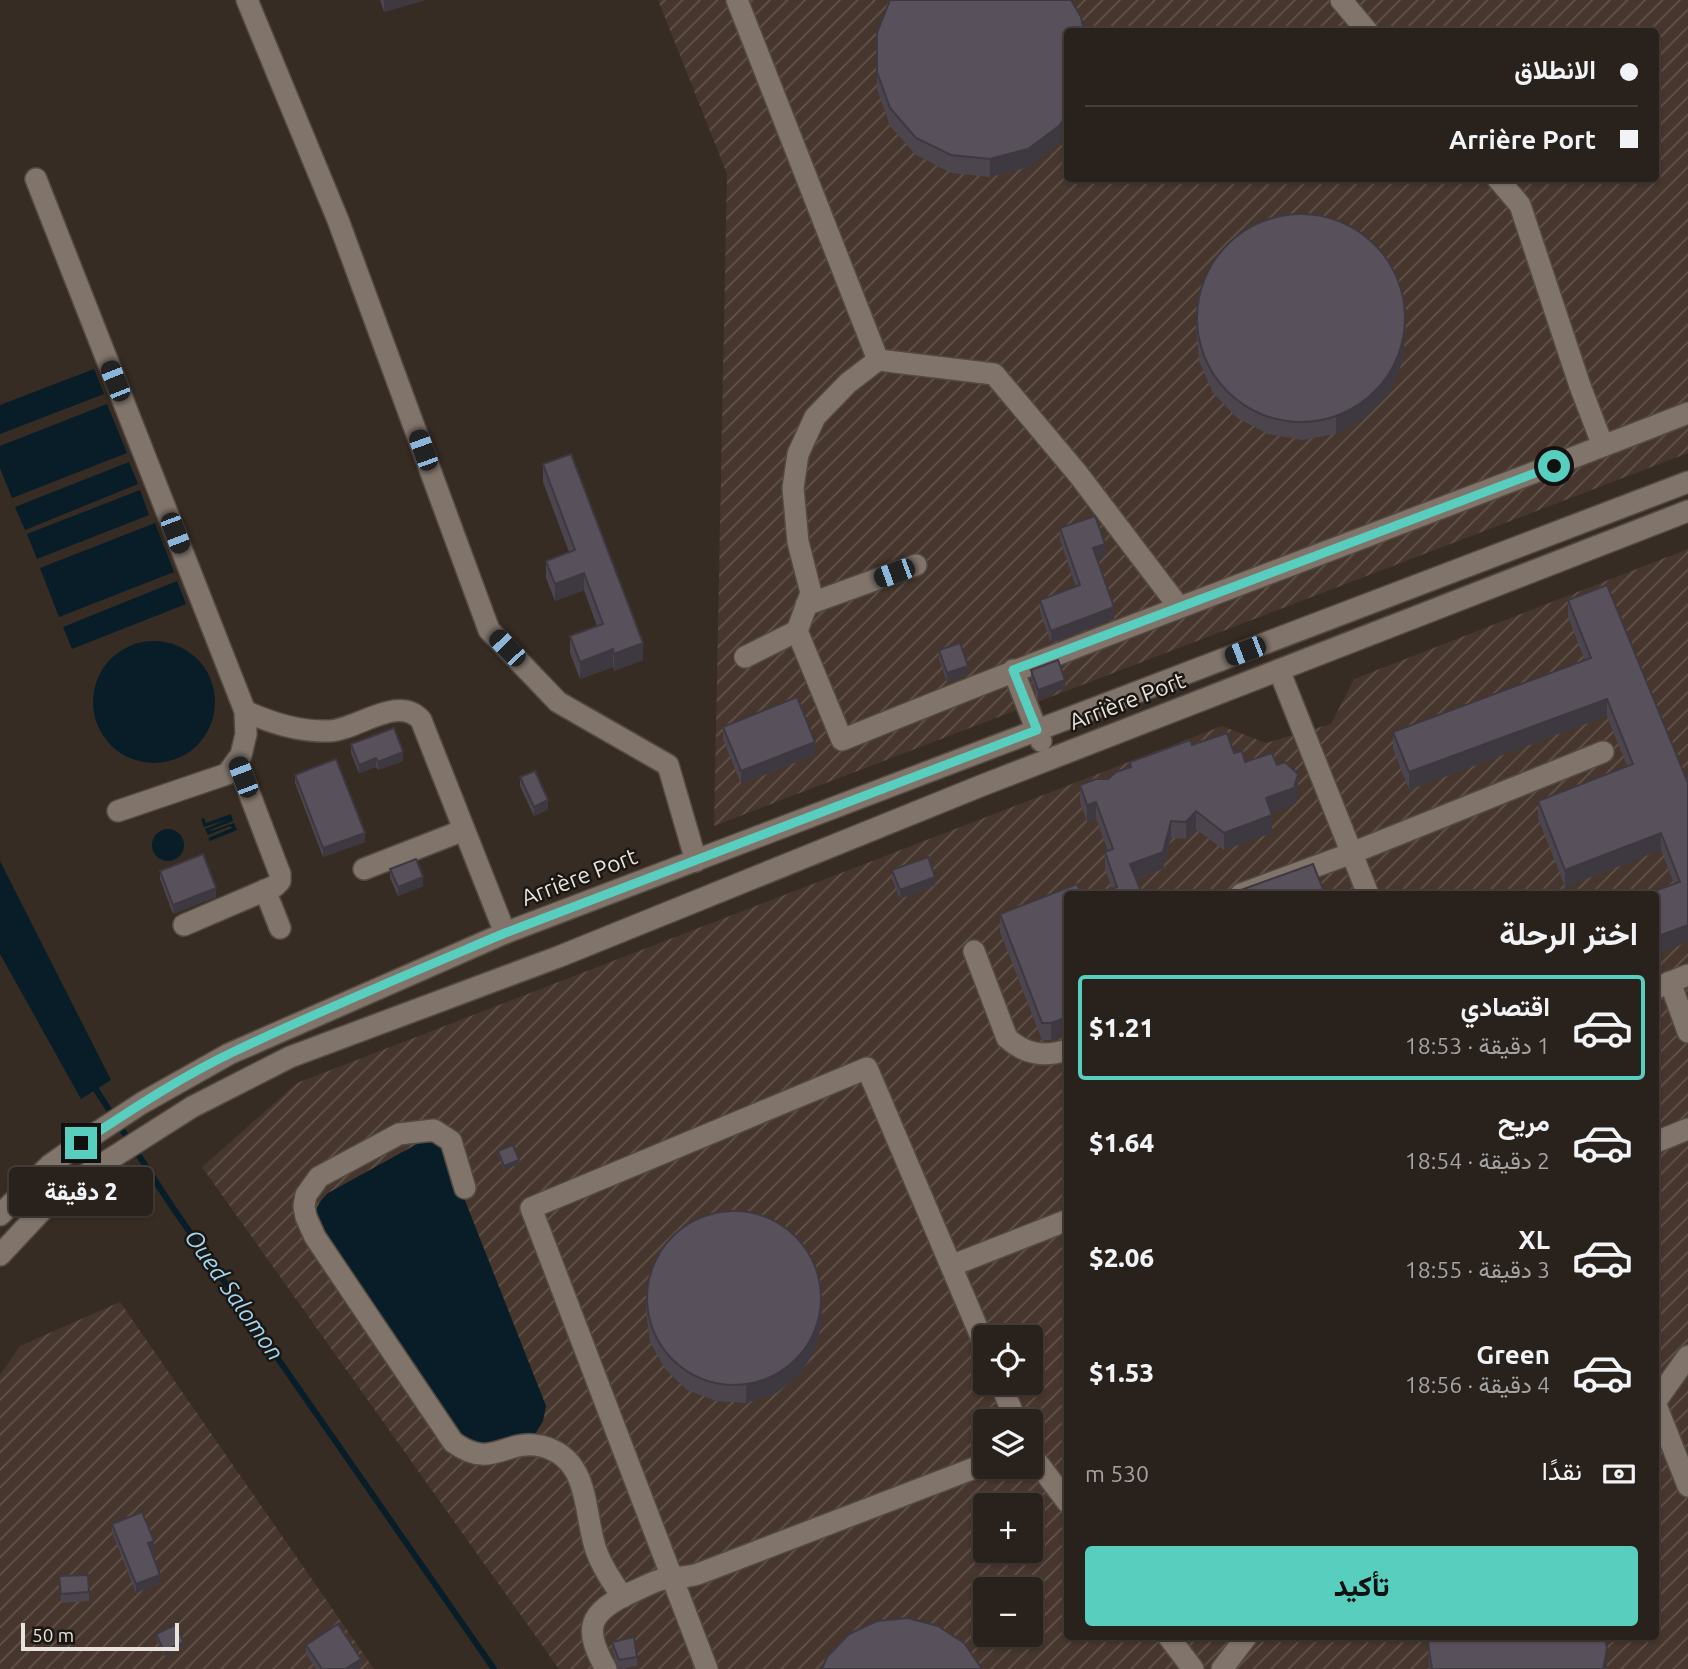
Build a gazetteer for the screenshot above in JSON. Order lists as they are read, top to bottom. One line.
{"streets":{"street":["Arrière Port"]},"water":["Oued Salomon"],"scale_bar":"50 m","page":{"banner":["الانطلاق","Arrière Port"],"heading":"اختر الرحلة","list":[{"name":"اقتصادي","note":"1 دقيقة · 18:53","value":"$1.21"},{"name":"مريح","note":"2 دقيقة · 18:54","value":"$1.64"},{"name":"XL","note":"3 دقيقة · 18:55","value":"$2.06"},{"name":"Green","note":"4 دقيقة · 18:56","value":"$1.53"}],"bubble":"2 دقيقة","map_buttons":["+","−"],"pay":["نقدًا","530 m"],"buttons":"تأكيد","scale":"50 m"}}
